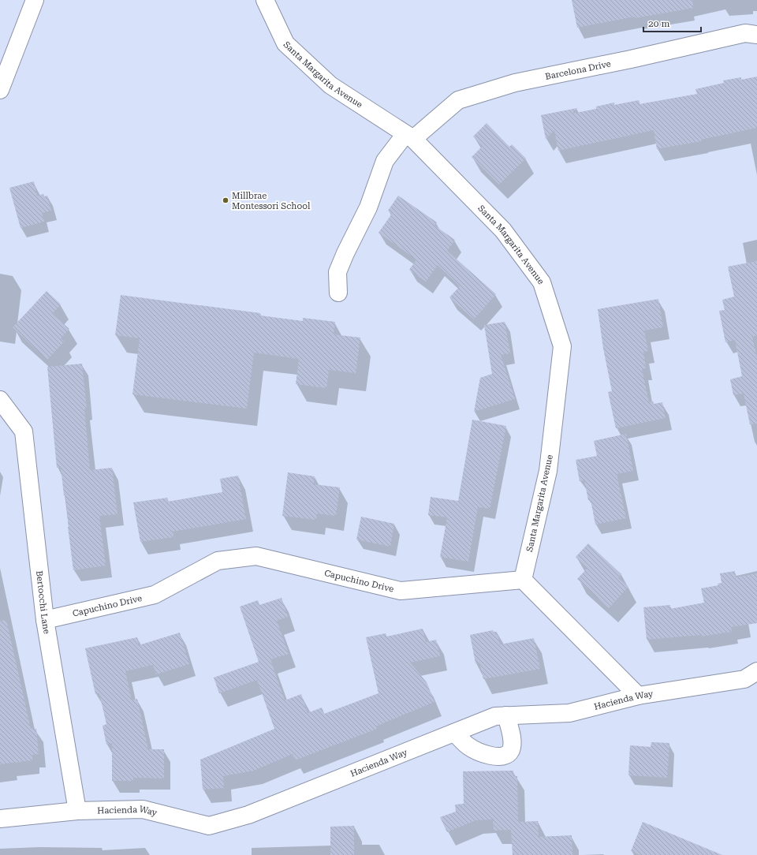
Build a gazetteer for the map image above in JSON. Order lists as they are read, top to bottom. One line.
{"streets":{"street":["Barcelona Drive","Santa Margarita Avenue","Capuchino Drive","Bertocchi Lane","Hacienda Way"]},"crossings":[["Barcelona Drive","Santa Margarita Avenue"],["Santa Margarita Avenue","Capuchino Drive"],["Capuchino Drive","Bertocchi Lane"],["Bertocchi Lane","Hacienda Way"]],"places":["Millbrae Montessori School"],"scale_bar":"20 m"}
